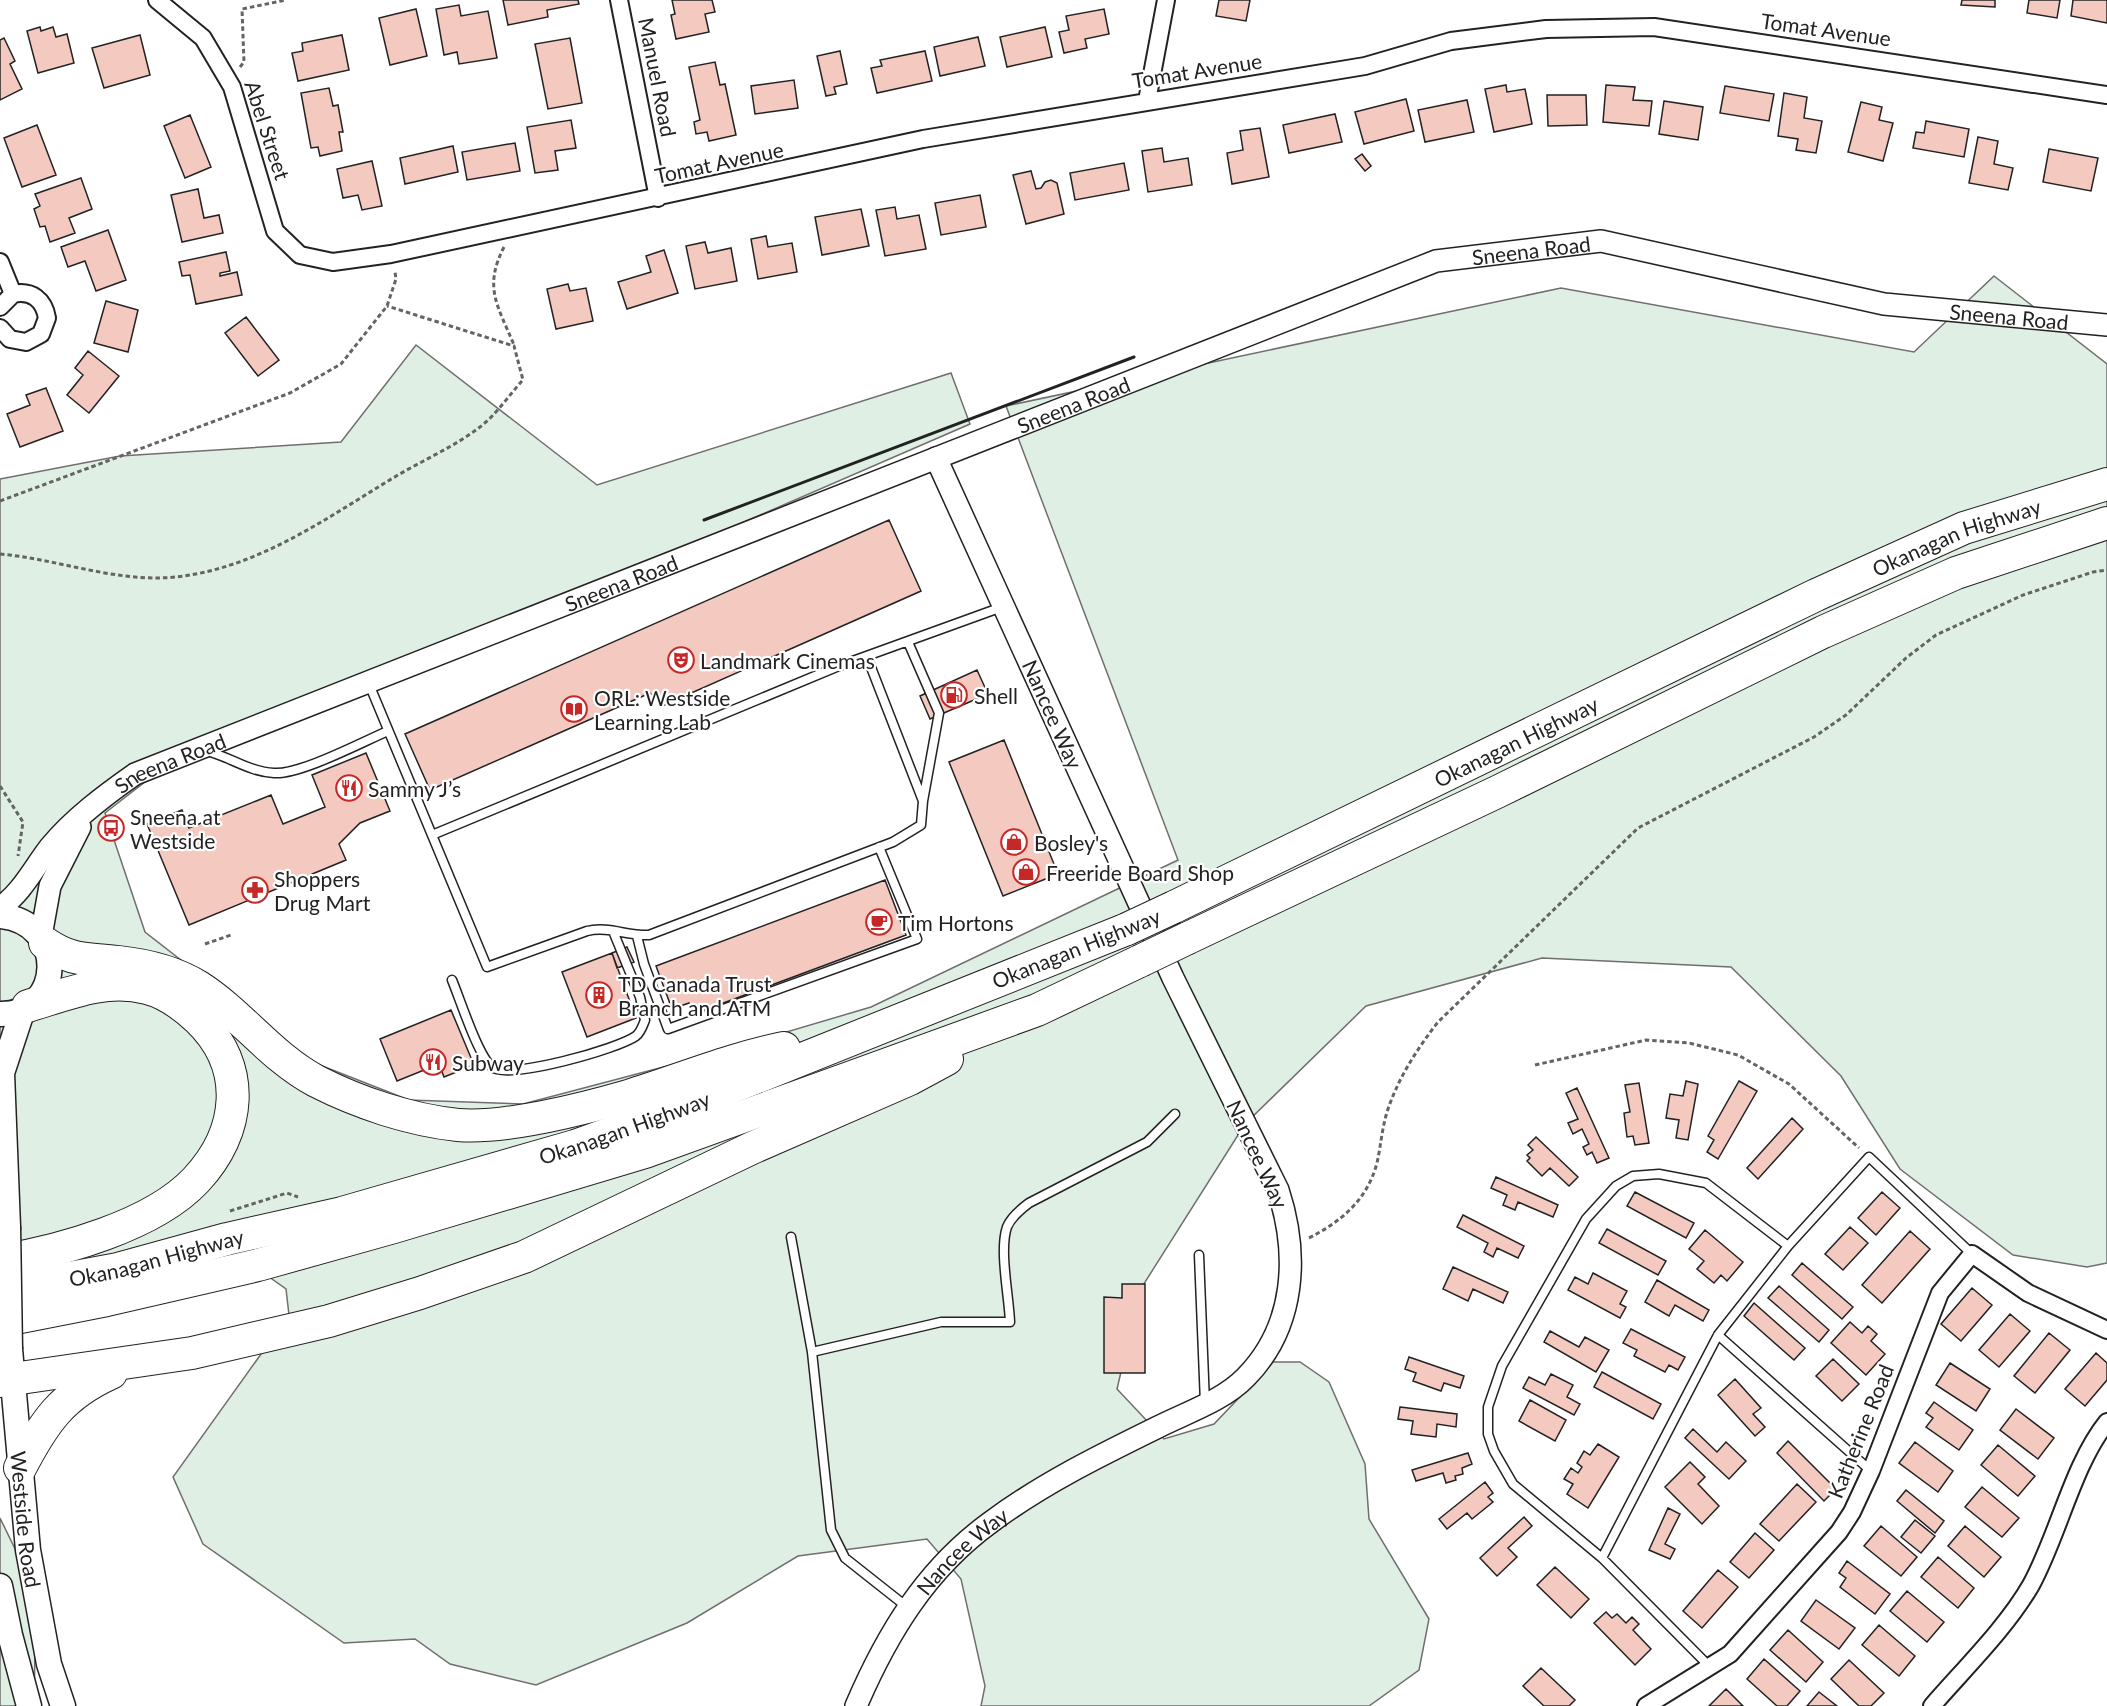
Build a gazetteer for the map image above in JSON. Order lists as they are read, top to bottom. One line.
{"streets":{"highway":["Okanagan Highway"],"main road":["Westside Road"],"street":["Tomat Avenue","Manuel Road","Abel Street","Sneena Road","Nancee Way","Katherine Road"]},"crossings":[["Tomat Avenue","Manuel Road"],["Tomat Avenue","Abel Street"],["Sneena Road","Nancee Way"],["Okanagan Highway","Westside Road"]],"places":{"theatre":["Landmark Cinemas"],"fuel station":["Shell"],"library":["ORL: Westside Learning Lab"],"restaurant":["Sammy J’s","Subway"],"bus stop":["Sneena at Westside"],"shop":["Bosley's","Freeride Board Shop"],"pharmacy":["Shoppers Drug Mart"],"cafe":["Tim Hortons"],"building":["TD Canada Trust Branch and ATM"]}}
